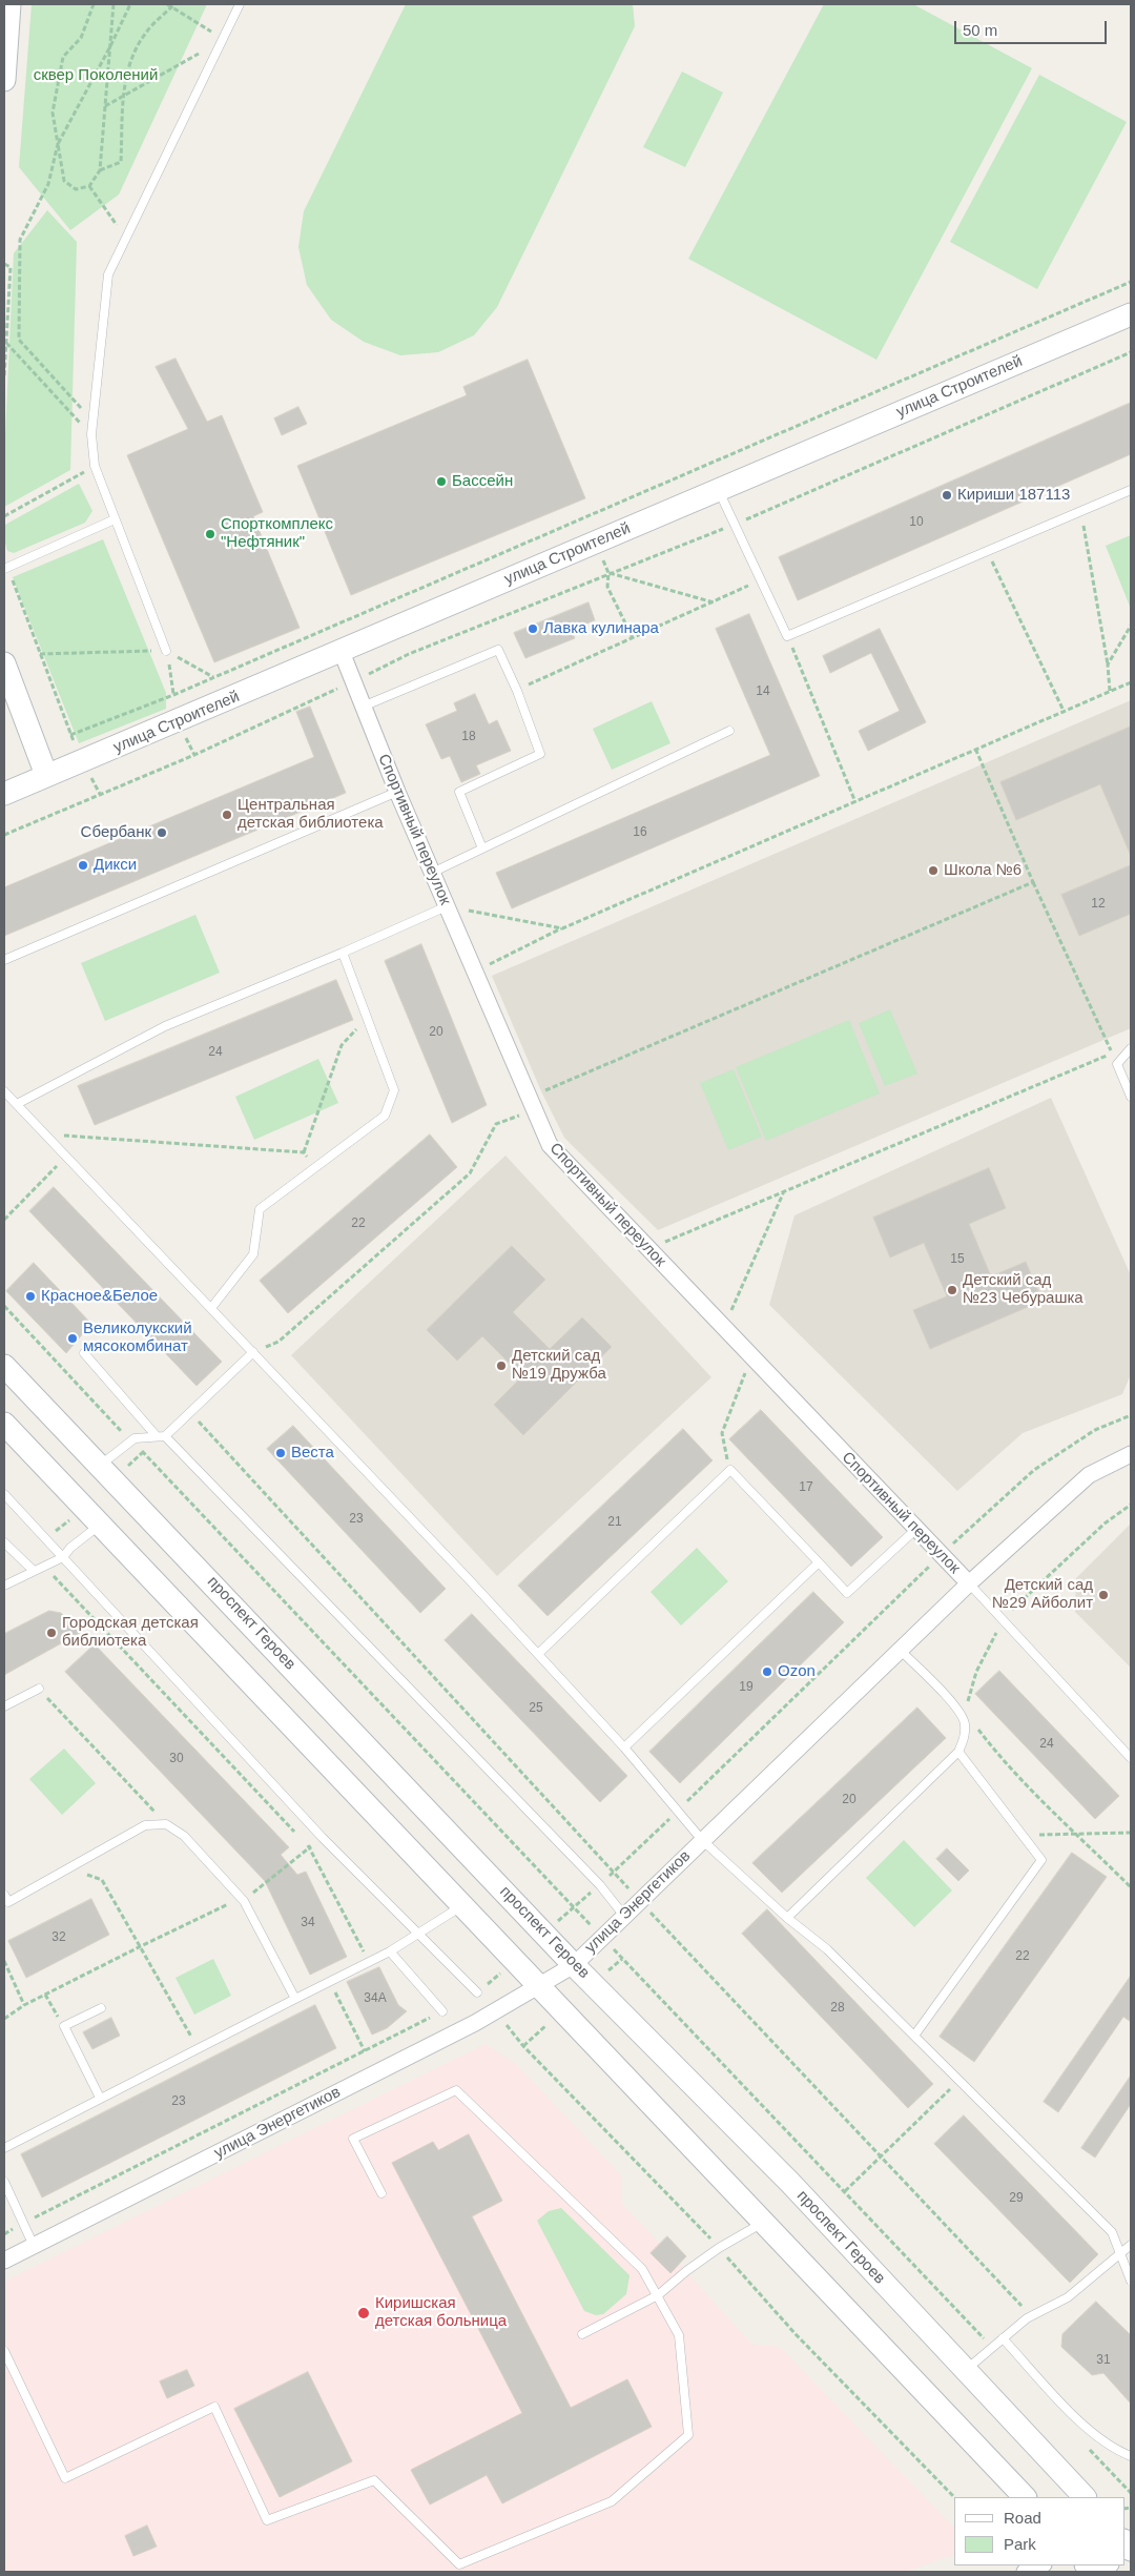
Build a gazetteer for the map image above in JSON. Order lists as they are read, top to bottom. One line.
{"streets":{"main road":["улица Строителей","проспект Героев"],"street":["Спортивный переулок","улица Энергетиков"]},"crossings":[["улица Строителей","Спортивный переулок"],["Спортивный переулок","улица Энергетиков"],["проспект Героев","улица Энергетиков"]],"parks":["сквер Поколений"],"places":["Бассейн","Кириши 187113","Спорткомплекс \"Нефтяник\"","Лавка кулинара","Центральная детская библиотека","Сбербанк","Дикси","Школа №6","Детский сад №23 Чебурашка","Красное&Белое","Великолукский мясокомбинат","Детский сад №19 Дружба","Веста","Детский сад №29 Айболит","Городская детская библиотека","Ozon","Киришская детская больница"],"house_numbers":["10","14","18","16","12","20","24","22","15","17","23","21","19","25","24","30","20","34","32","22","34А","28","23","29","31"],"legend":["Road","Park"],"scale_bar":"50 m"}
